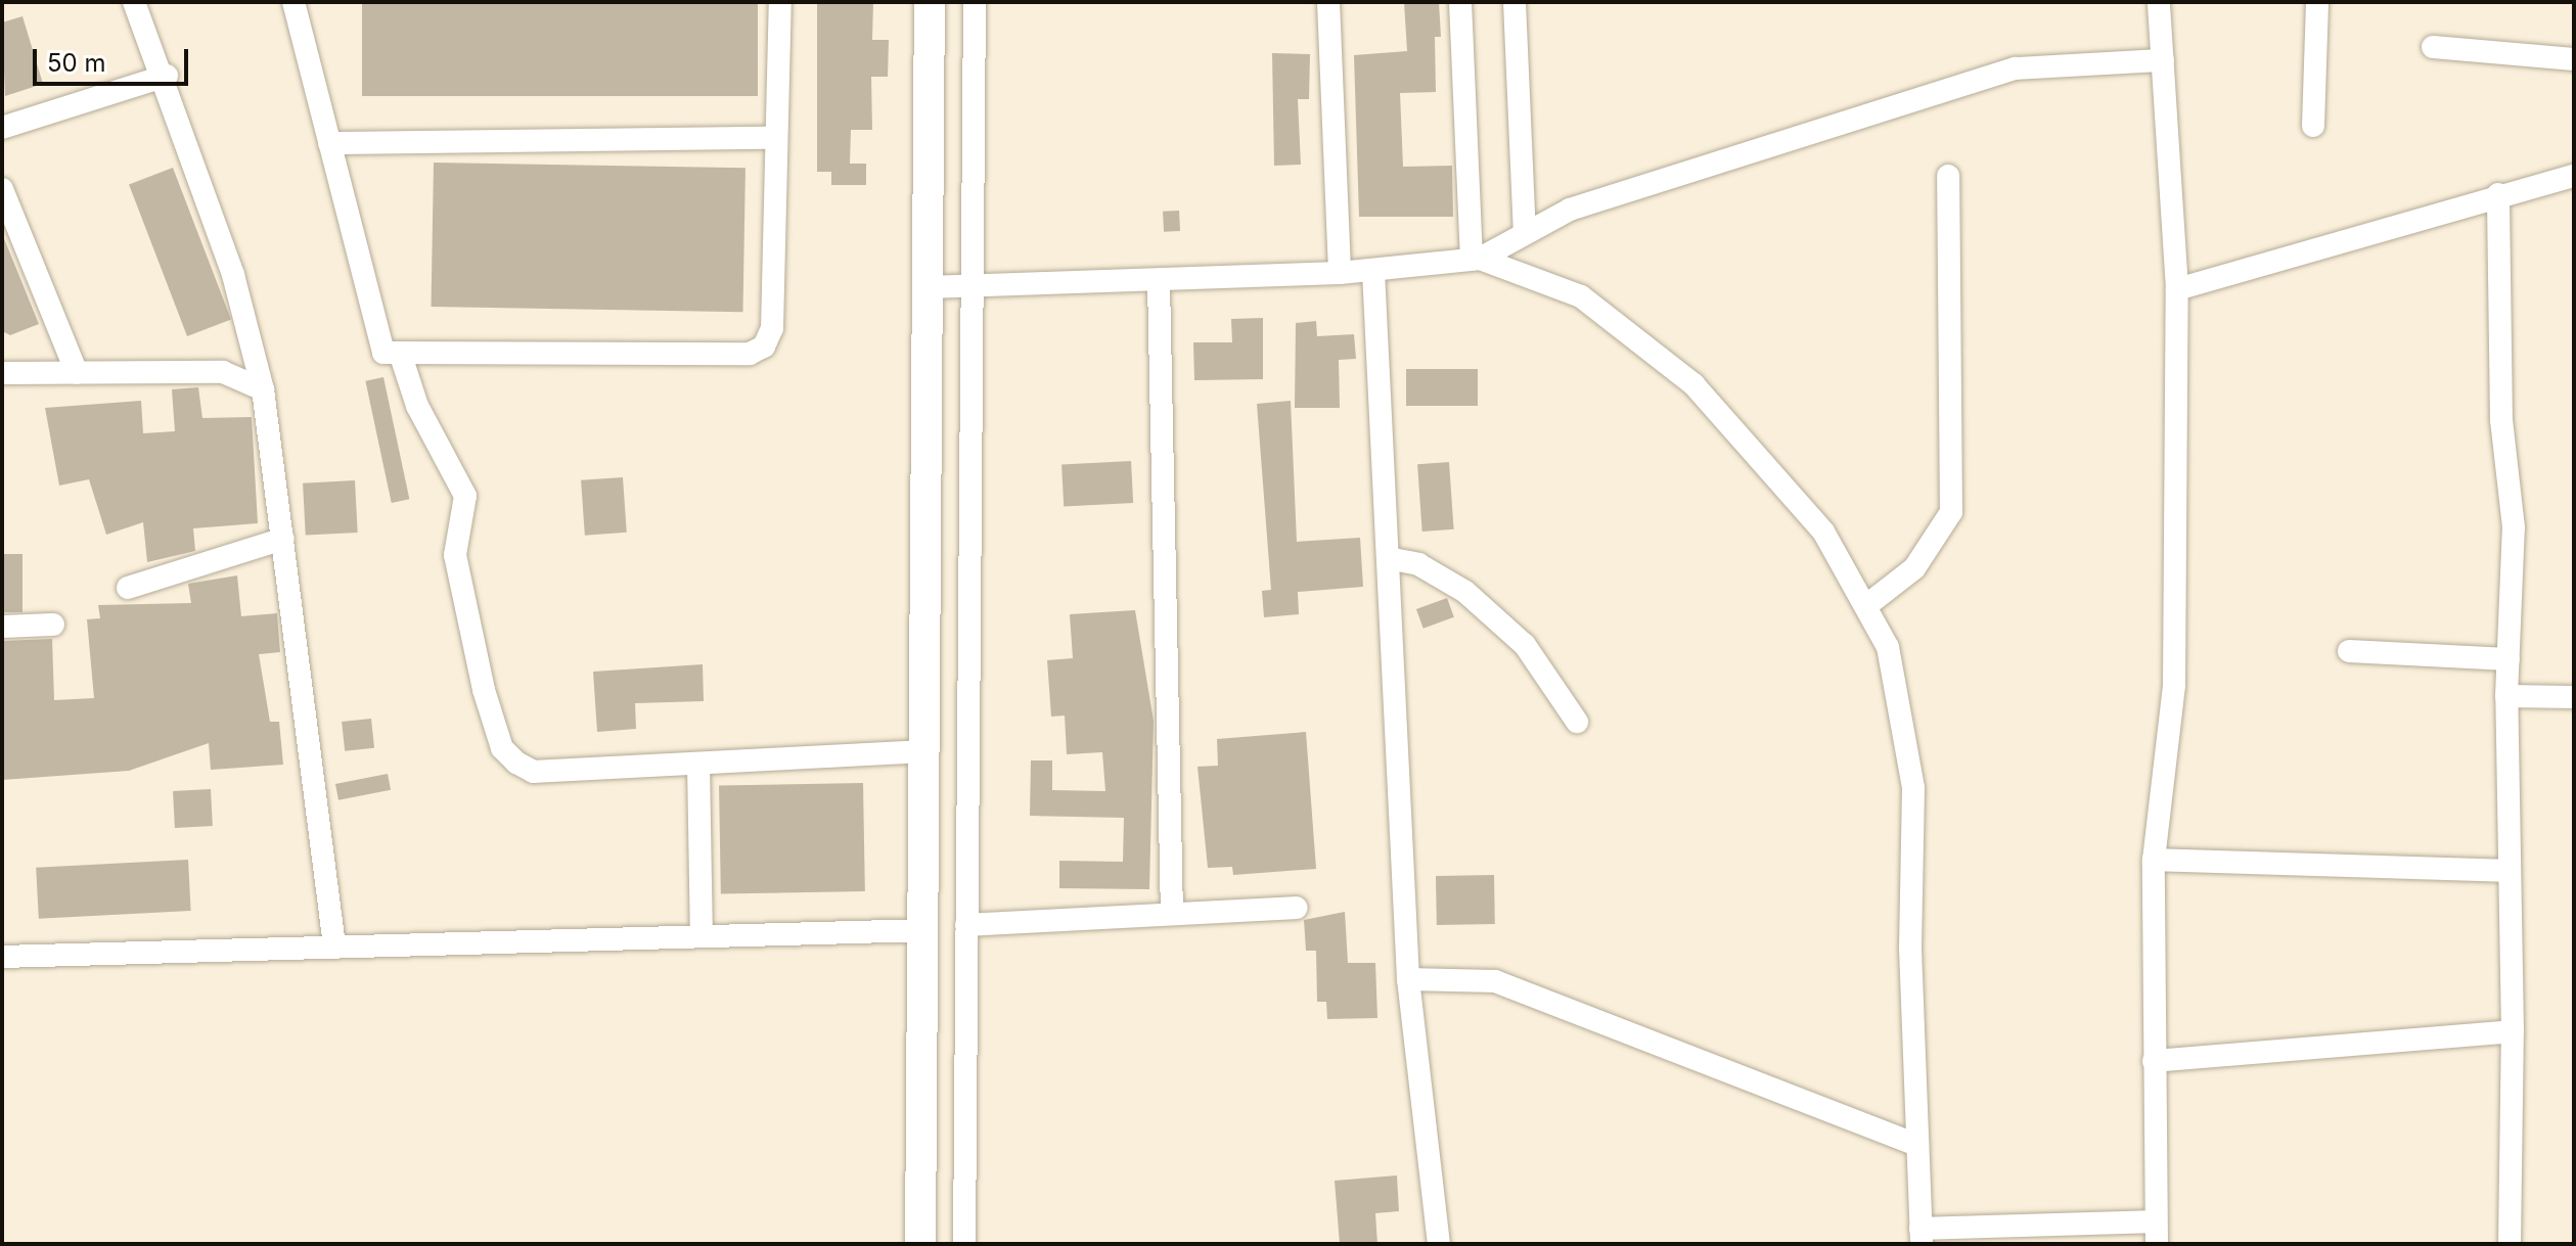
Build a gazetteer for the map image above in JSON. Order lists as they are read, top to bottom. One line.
{"scale_bar":"50 m"}
